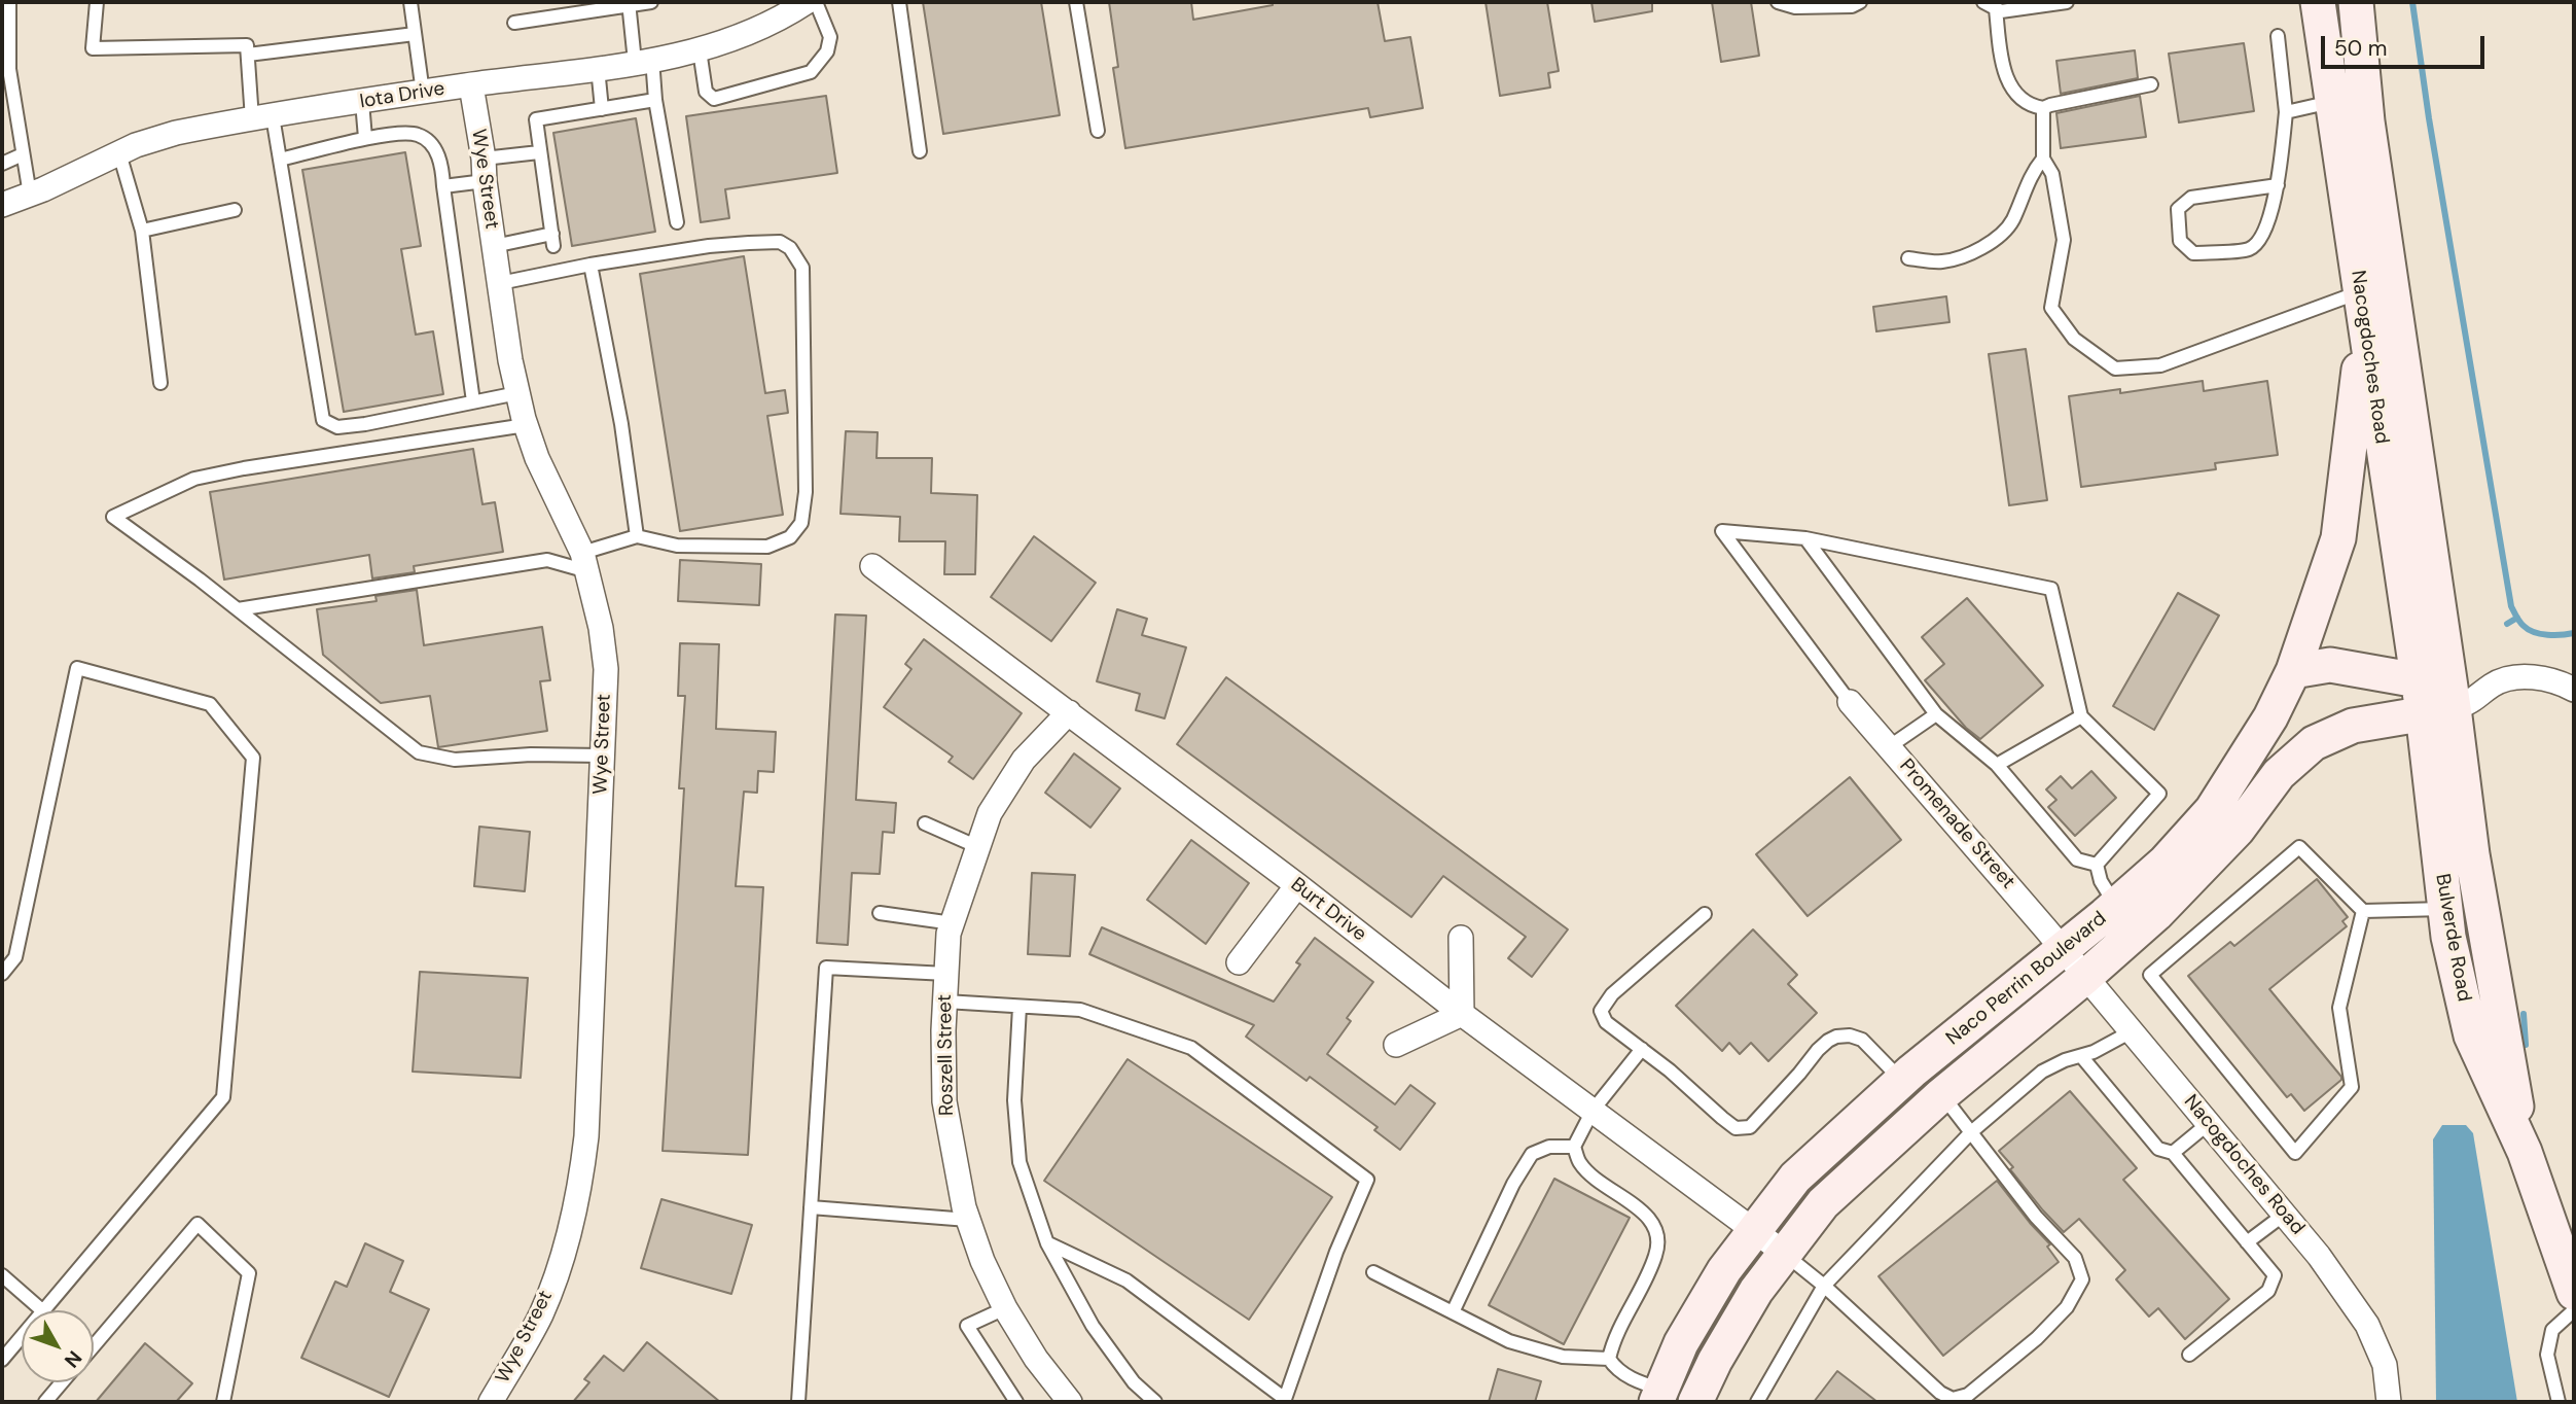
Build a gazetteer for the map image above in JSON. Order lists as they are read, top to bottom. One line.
{"streets":{"main road":["Nacogdoches Road","Bulverde Road","Naco Perrin Boulevard"],"street":["Iota Drive","Wye Street","Promenade Street","Burt Drive","Roszell Street"]},"crossings":[["Iota Drive","Wye Street"],["Nacogdoches Road","Promenade Street"],["Nacogdoches Road","Bulverde Road"],["Nacogdoches Road","Naco Perrin Boulevard"],["Promenade Street","Naco Perrin Boulevard"],["Burt Drive","Naco Perrin Boulevard"],["Burt Drive","Roszell Street"],["Bulverde Road","Naco Perrin Boulevard"]],"scale_bar":"50 m","north":"bottom right"}
